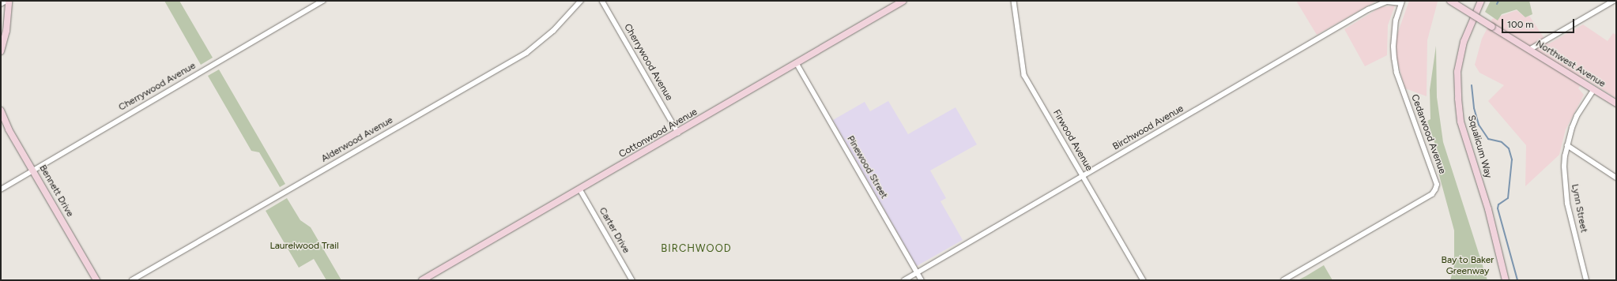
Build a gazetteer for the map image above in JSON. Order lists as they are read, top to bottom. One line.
{"streets":{"street":["Cherrywood Avenue","Northwest Avenue","Birchwood Avenue","Cottonwood Avenue","Cedarwood Avenue","Alderwood Avenue","Firwood Avenue","Squalicum Way","Pinewood Street","Bennett Drive","Lynn Street","Carter Drive"]},"crossings":[["Cherrywood Avenue","Cottonwood Avenue"],["Cherrywood Avenue","Bennett Drive"],["Northwest Avenue","Lynn Street"],["Birchwood Avenue","Cedarwood Avenue"],["Birchwood Avenue","Firwood Avenue"],["Birchwood Avenue","Pinewood Street"],["Cottonwood Avenue","Pinewood Street"],["Cottonwood Avenue","Carter Drive"]],"districts":["BIRCHWOOD"],"parks":["Laurelwood Trail","Bay to Baker Greenway"],"scale_bar":"100 m"}
